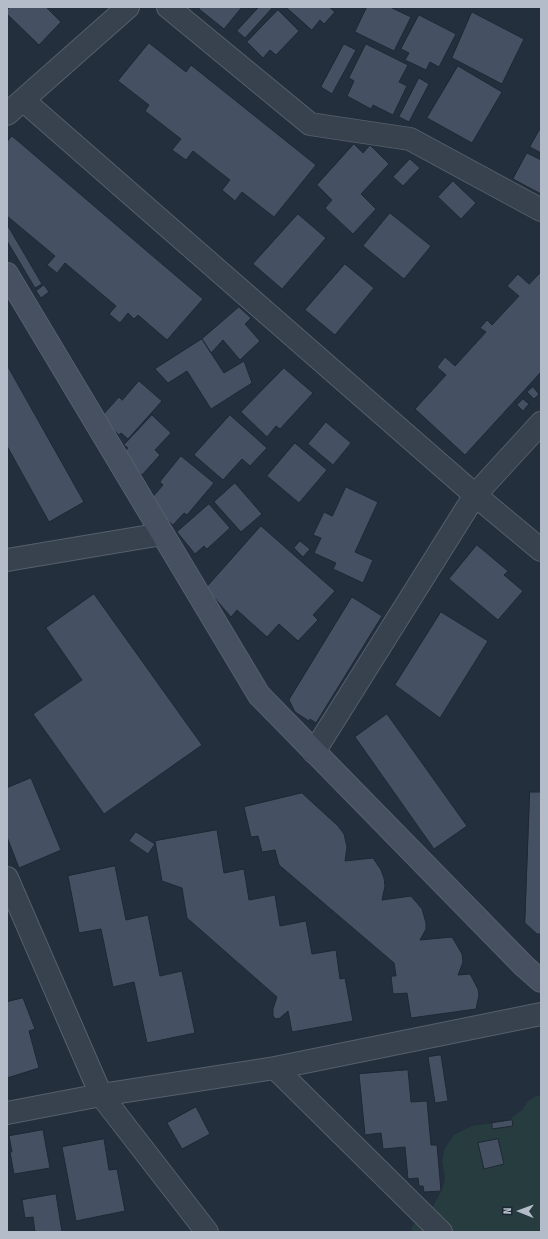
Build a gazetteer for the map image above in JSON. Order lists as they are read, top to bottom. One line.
{"north":"left"}
